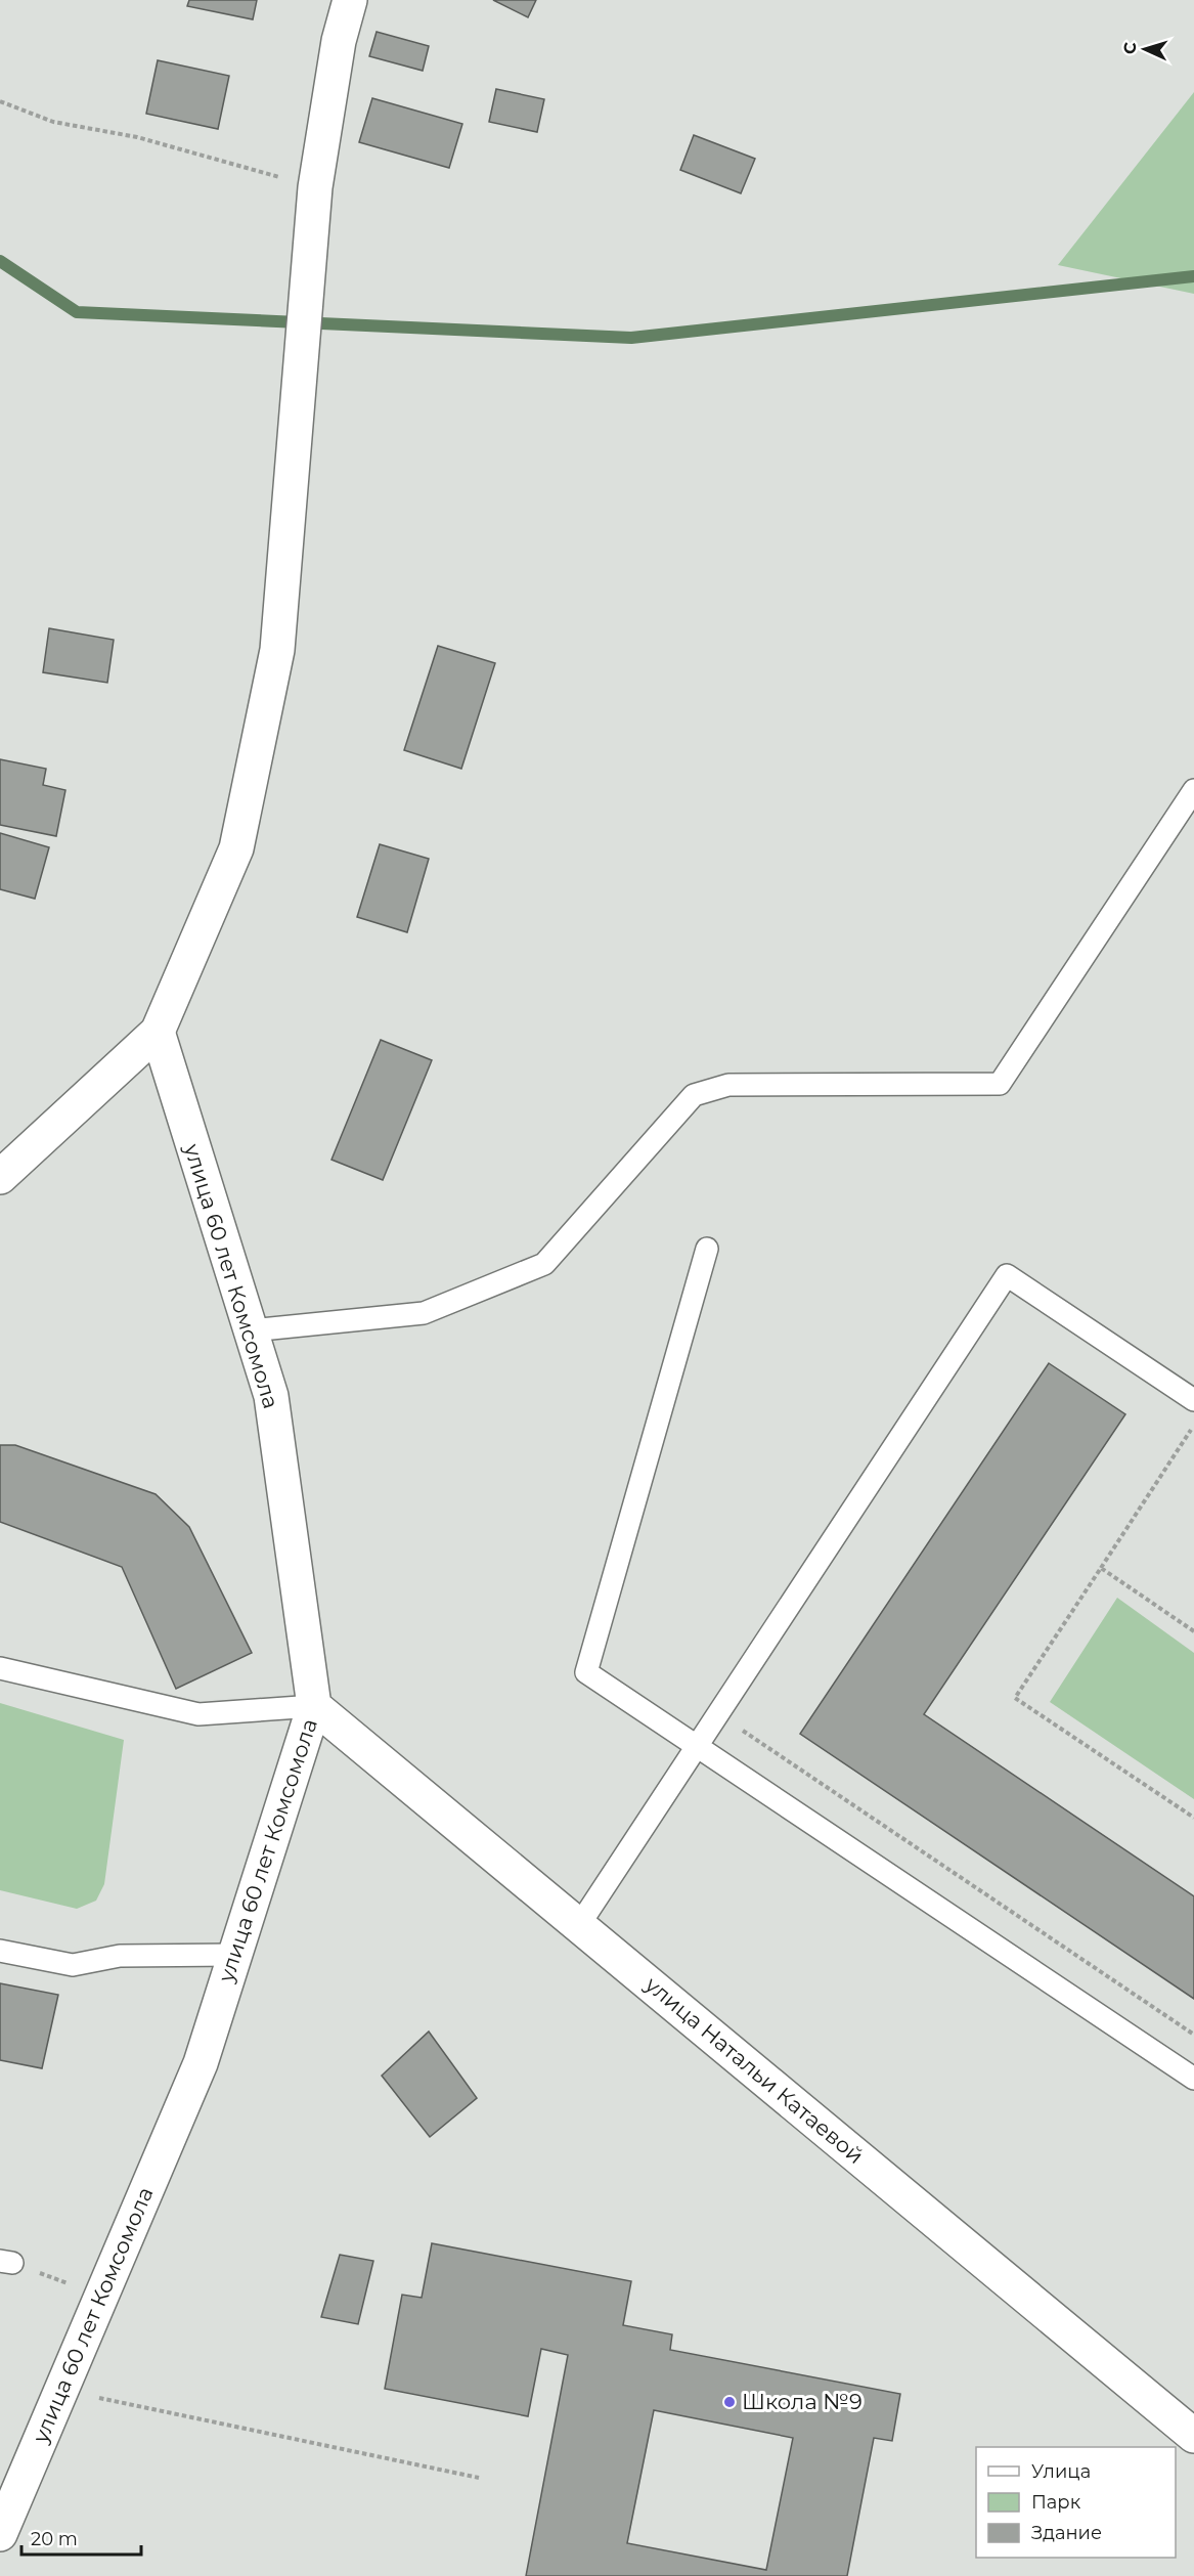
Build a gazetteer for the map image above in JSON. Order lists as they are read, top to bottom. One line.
{"streets":{"street":["улица 60 лет Комсомола","улица Натальи Катаевой"]},"crossings":[["улица 60 лет Комсомола","улица Натальи Катаевой"]],"places":["Школа №9"],"legend":["Улица","Парк","Здание"],"scale_bar":"20 m","north":"left"}
